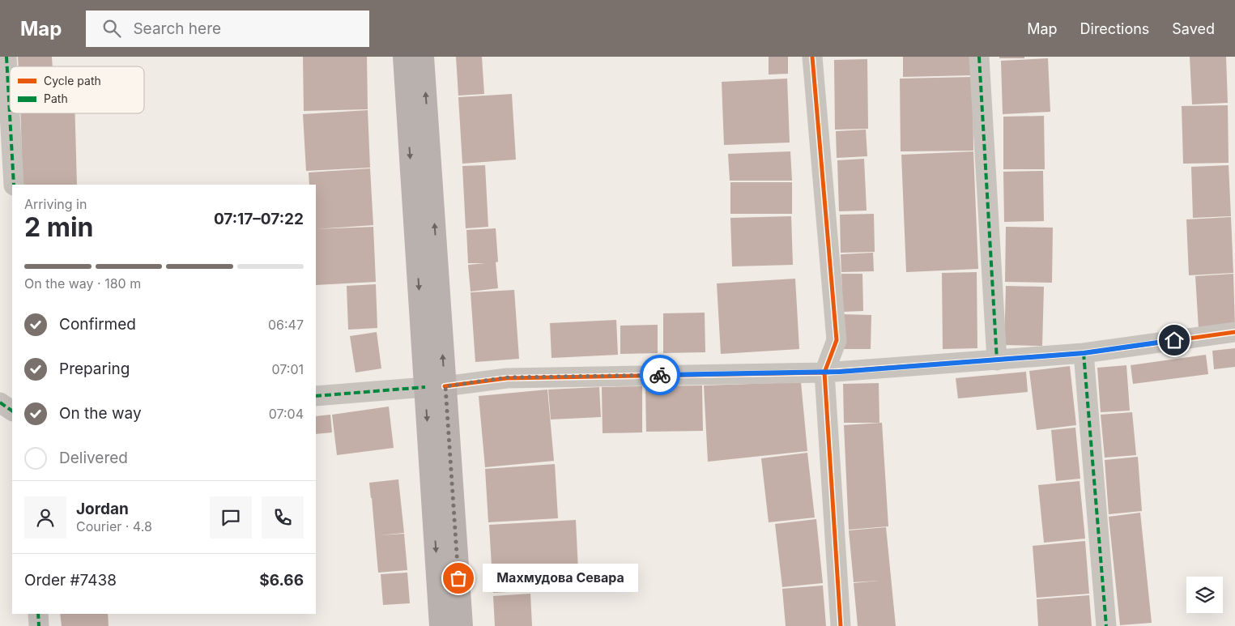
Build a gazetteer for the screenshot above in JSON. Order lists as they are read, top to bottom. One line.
{"places":["Махмудова Севара"],"legend":["Cycle path","Path"],"page":{"header":"Map","search":"Search here","nav":["Map","Directions","Saved"],"heading":["2 min","Arriving in","07:17–07:22"],"panel":["Jordan","Courier · 4.8","Order #7438","$6.66"],"bar":"On the way · 180 m","list":[["Confirmed","06:47"],["Preparing","07:01"],["On the way","07:04"],"Delivered"],"bubble":"Махмудова Севара"}}
